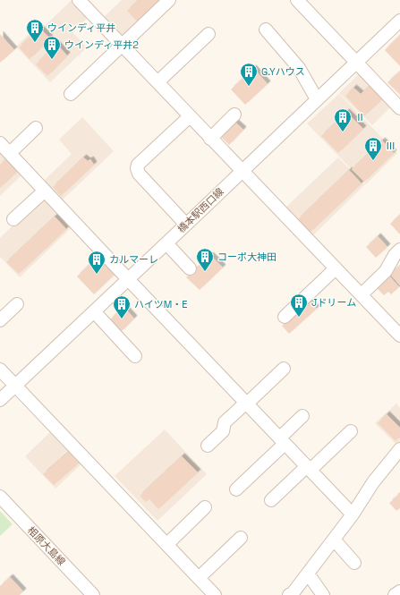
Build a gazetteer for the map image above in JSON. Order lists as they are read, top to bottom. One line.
{"streets":{"street":["橋本駅西口線","相原大島線"]},"places":{"building":["ウインディ平井","ウインディ平井2","G.Yハウス","Ⅱ","Ⅲ","コーポ大神田","カルマーレ","Jドリーム","ハイツM・E"]}}
